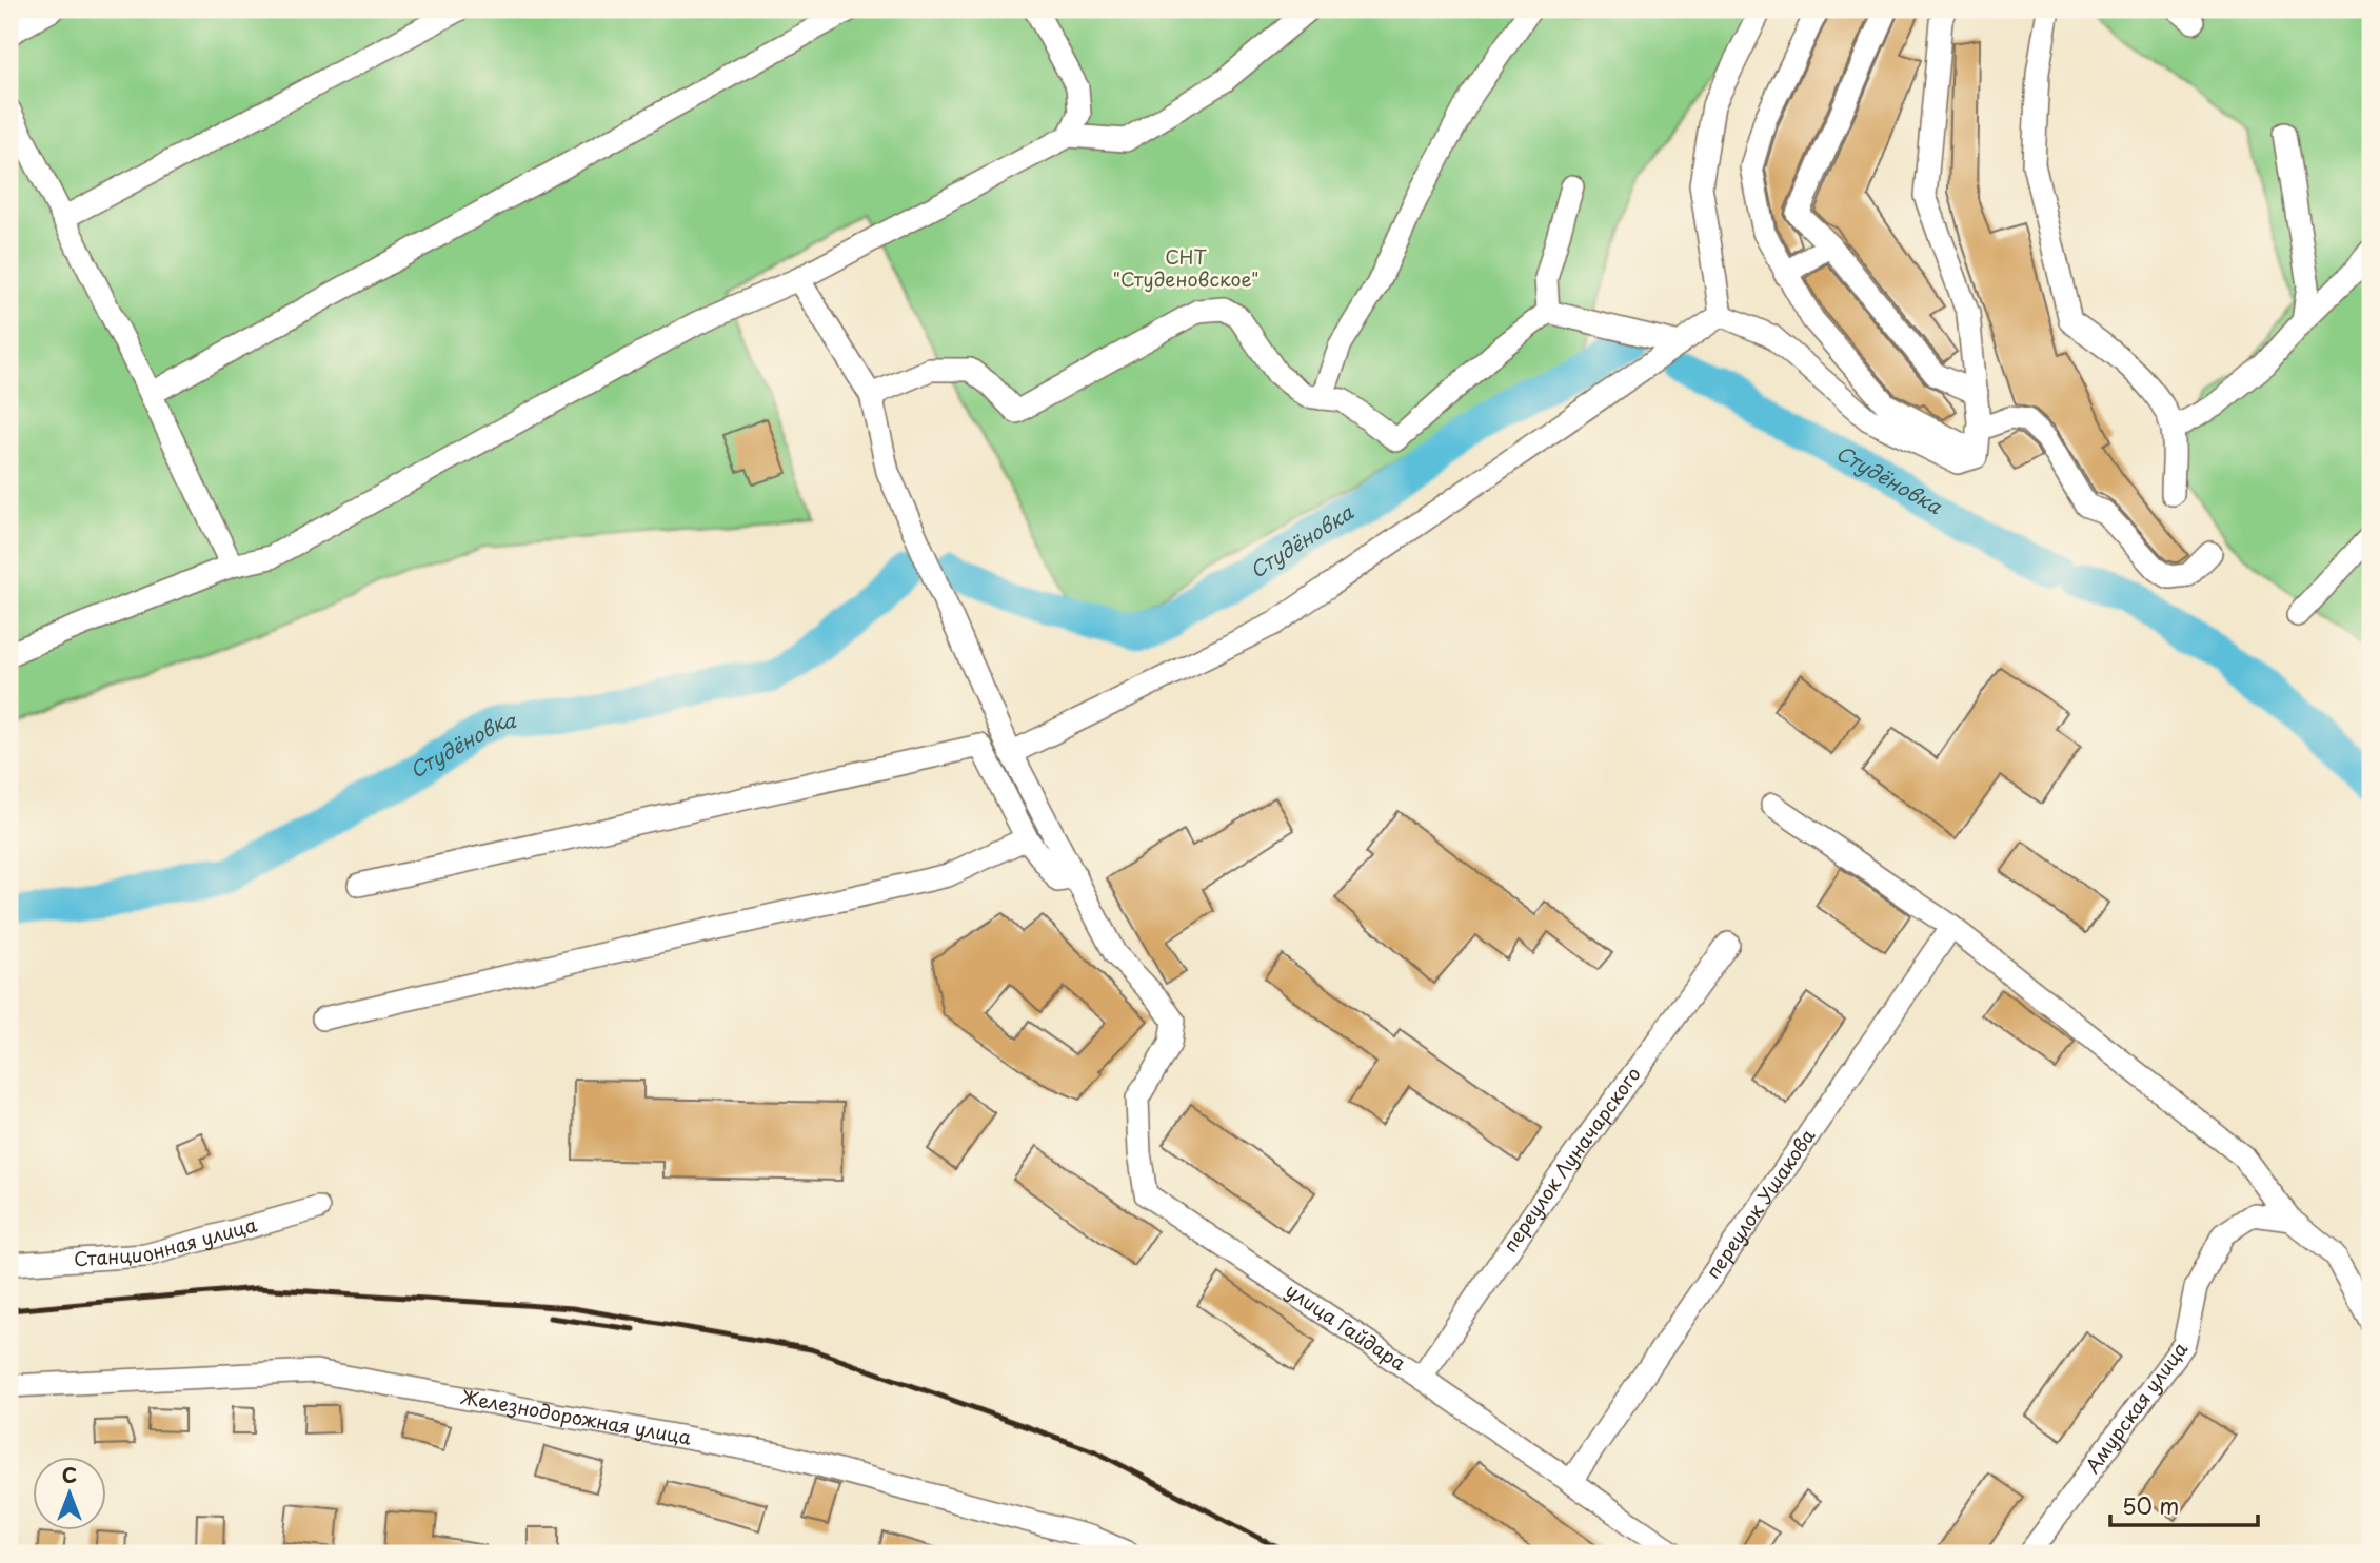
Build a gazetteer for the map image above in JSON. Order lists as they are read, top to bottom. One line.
{"streets":{"street":["переулок Луначарского","переулок Ушакова","Станционная улица","улица Гайдара","Амурская улица","Железнодорожная улица"]},"crossings":[["переулок Луначарского","улица Гайдара"],["переулок Ушакова","улица Гайдара"]],"water":["Студёновка"],"parks":["СНТ \"Студеновское\""],"scale_bar":"50 m","north":"top"}
